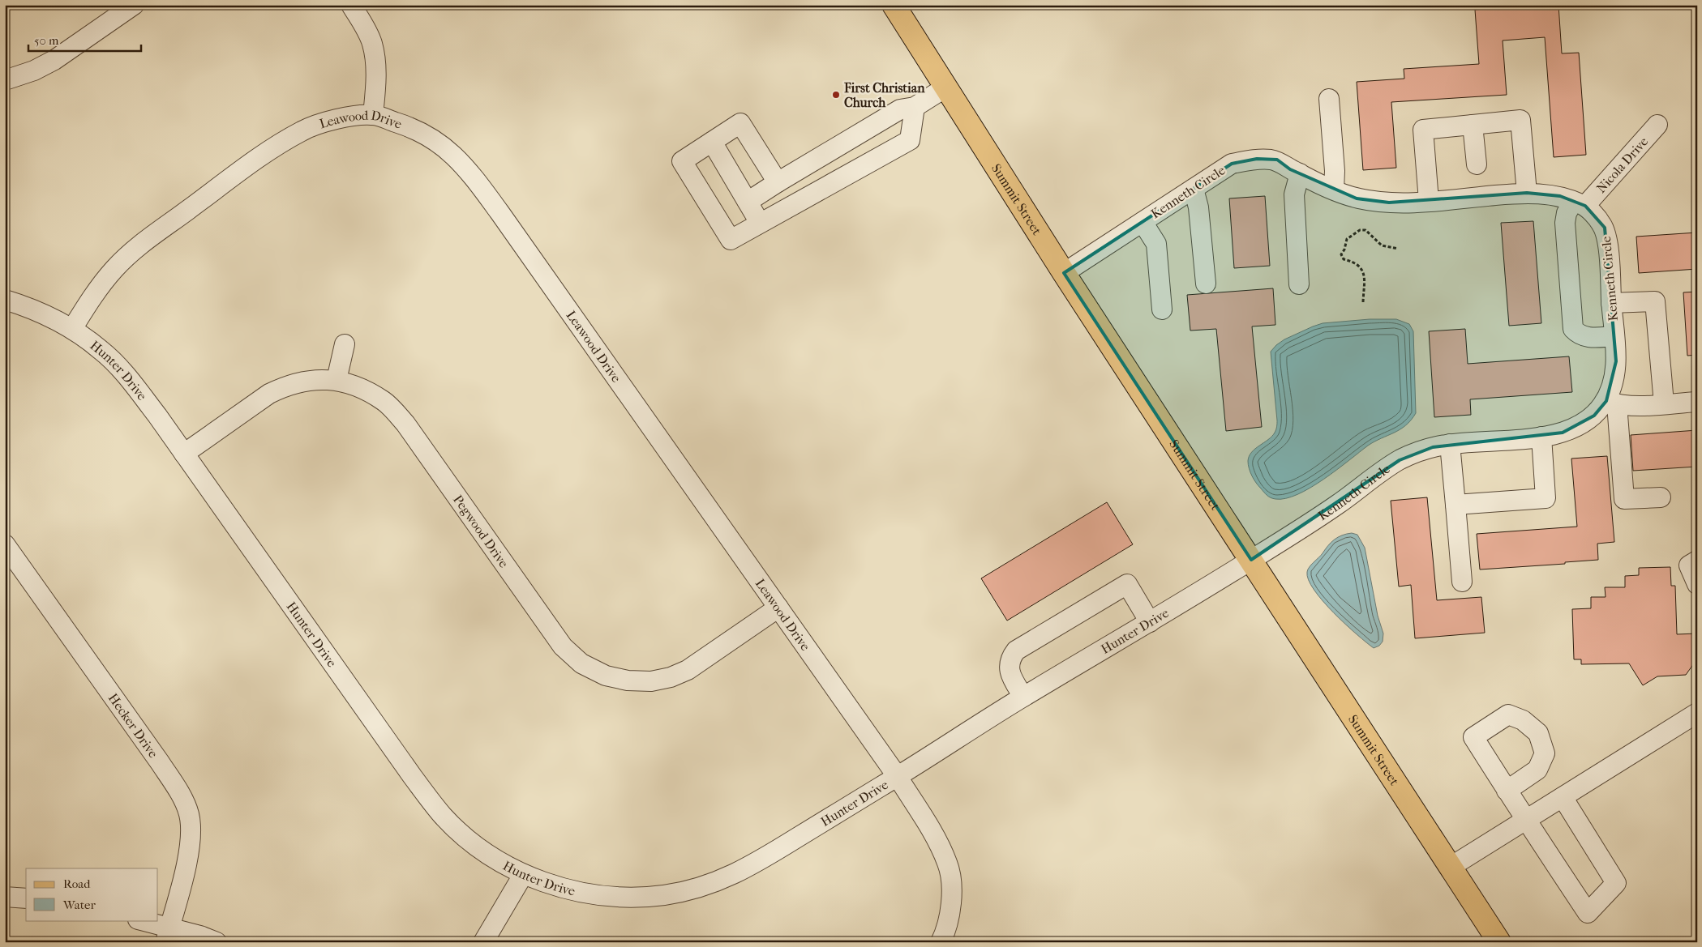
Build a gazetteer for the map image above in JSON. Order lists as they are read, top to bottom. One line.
{"streets":{"main road":["Summit Street"],"street":["Leawood Drive","Nicola Drive","Kenneth Circle","Hunter Drive","Pegwood Drive","Hecker Drive"]},"crossings":[["Leawood Drive","Hunter Drive"],["Leawood Drive","Pegwood Drive"],["Nicola Drive","Kenneth Circle"],["Kenneth Circle","Summit Street"],["Kenneth Circle","Hunter Drive"],["Summit Street","Hunter Drive"],["Hunter Drive","Pegwood Drive"]],"places":["First Christian Church"],"legend":["Road","Water"],"scale_bar":"50 m"}
